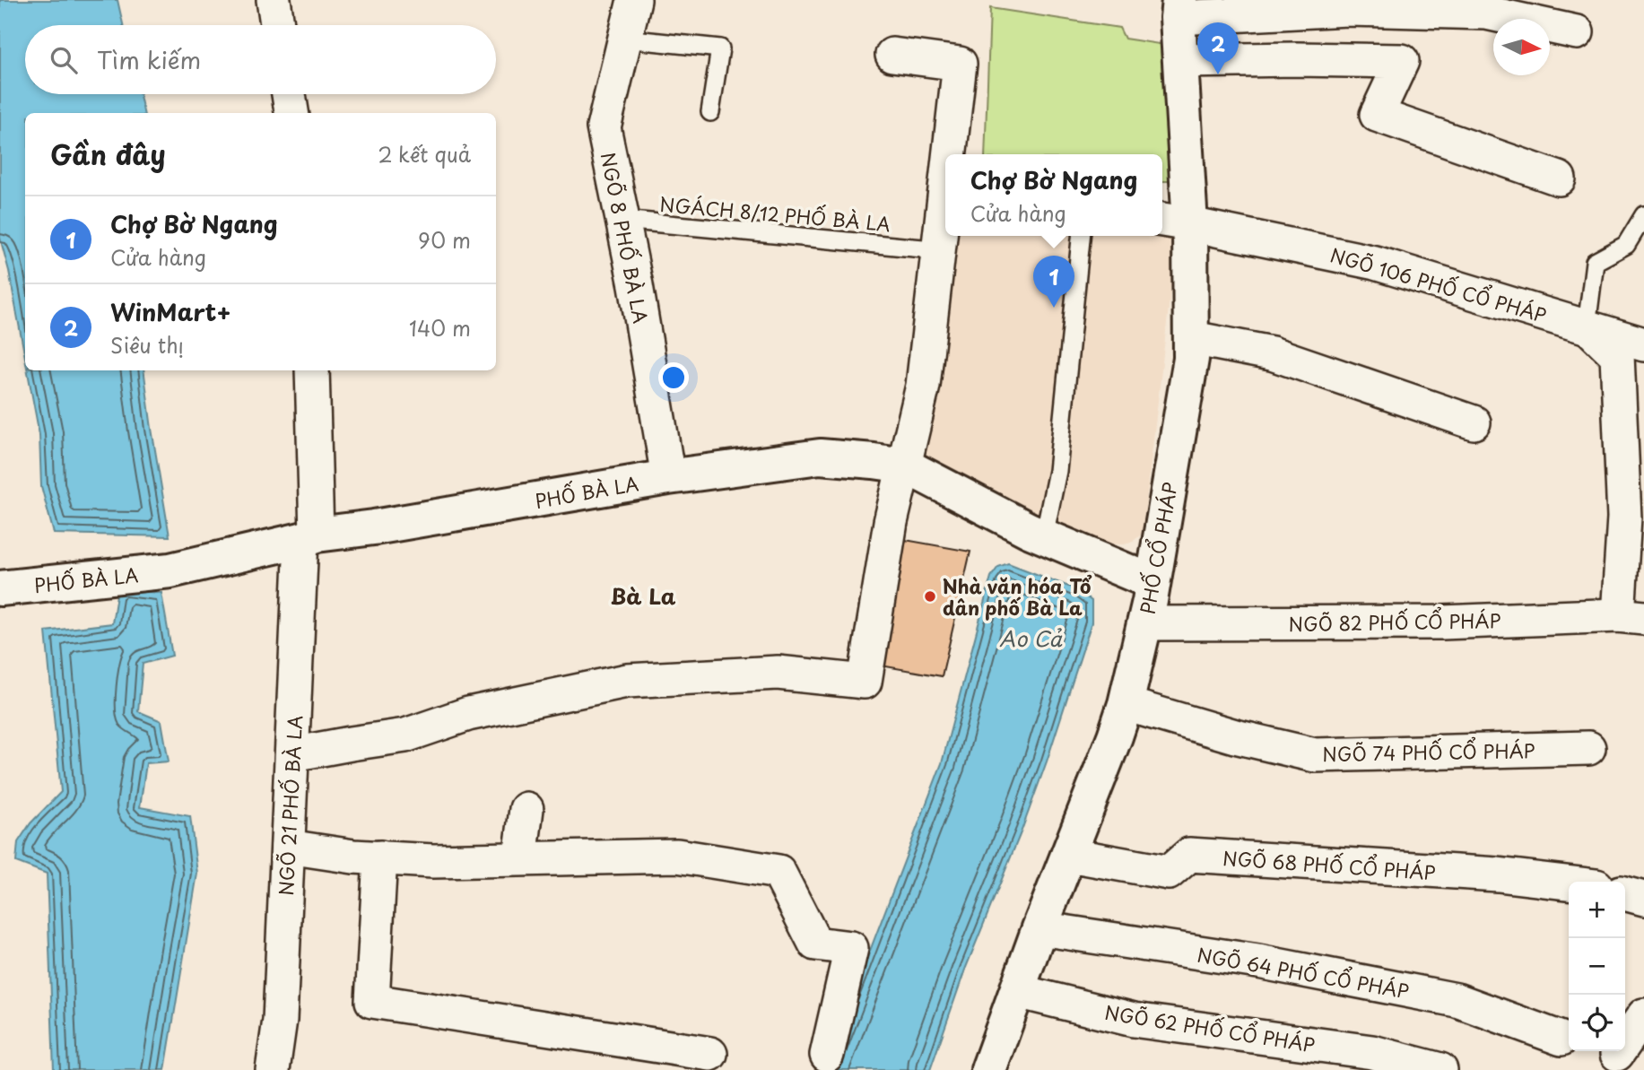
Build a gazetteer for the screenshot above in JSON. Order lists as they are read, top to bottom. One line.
{"streets":{"street":["NGÕ 8 PHỐ BÀ LA","NGÕ 106 PHỐ CỔ PHÁP","PHỐ BÀ LA","PHỐ CỔ PHÁP","NGÕ 82 PHỐ CỔ PHÁP","NGÕ 74 PHỐ CỔ PHÁP","NGÕ 21 PHỐ BÀ LA","NGÕ 68 PHỐ CỔ PHÁP","NGÕ 64 PHỐ CỔ PHÁP","NGÕ 62 PHỐ CỔ PHÁP"],"lane":["NGÁCH 8/12 PHỐ BÀ LA"]},"crossings":[["NGÁCH 8/12 PHỐ BÀ LA","NGÕ 8 PHỐ BÀ LA"],["NGÕ 8 PHỐ BÀ LA","PHỐ BÀ LA"],["NGÕ 106 PHỐ CỔ PHÁP","PHỐ CỔ PHÁP"],["PHỐ BÀ LA","PHỐ CỔ PHÁP"],["PHỐ BÀ LA","NGÕ 21 PHỐ BÀ LA"],["PHỐ CỔ PHÁP","NGÕ 82 PHỐ CỔ PHÁP"],["PHỐ CỔ PHÁP","NGÕ 74 PHỐ CỔ PHÁP"],["PHỐ CỔ PHÁP","NGÕ 68 PHỐ CỔ PHÁP"],["PHỐ CỔ PHÁP","NGÕ 64 PHỐ CỔ PHÁP"],["PHỐ CỔ PHÁP","NGÕ 62 PHỐ CỔ PHÁP"]],"districts":["Bà La"],"water":["Ao Cả"],"places":["Nhà văn hóa Tổ dân phố Bà La"],"north":"right","page":{"pins":["2","1"],"search":"Tìm kiếm","heading":["Gần đây","2 kết quả"],"popup":["Chợ Bờ Ngang","Cửa hàng"],"list":[{"mark":"1","name":"Chợ Bờ Ngang","note":"Cửa hàng","value":"90 m"},{"mark":"2","name":"WinMart+","note":"Siêu thị","value":"140 m"}],"map_buttons":["+","−"]}}
